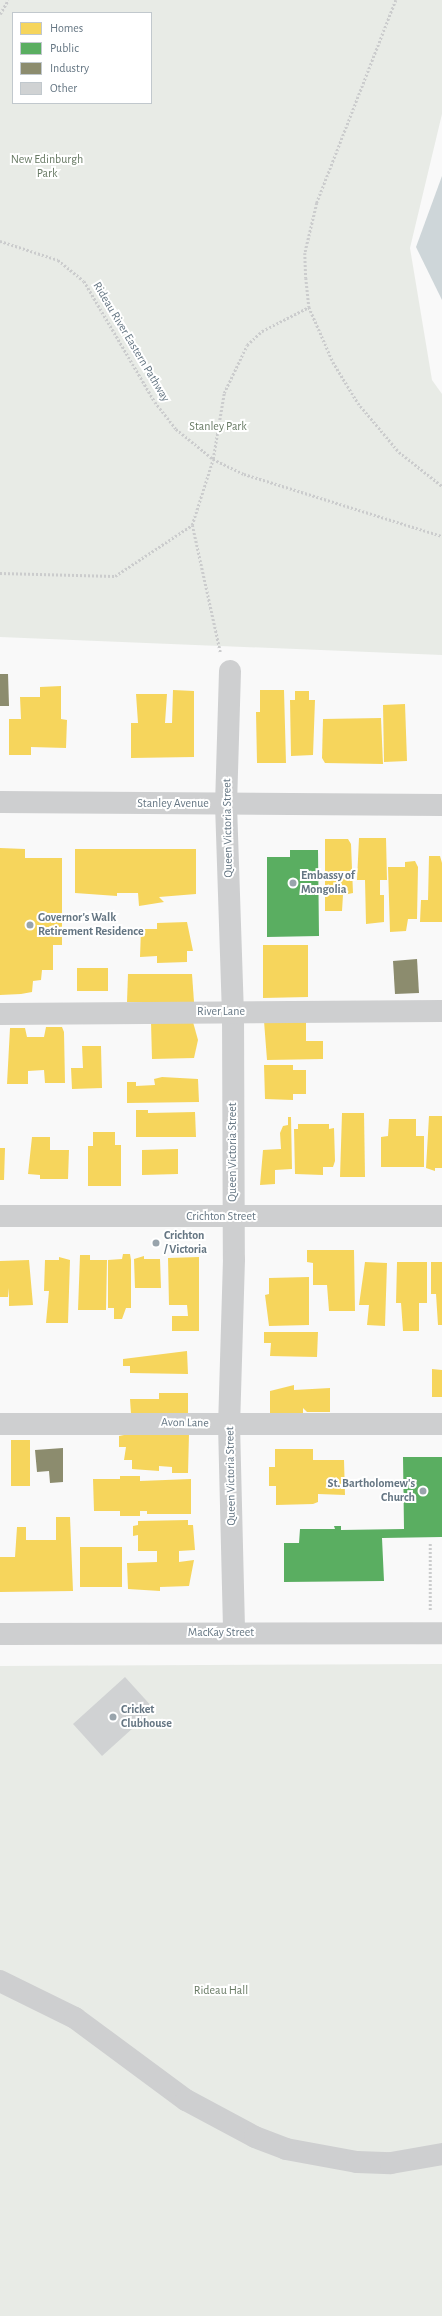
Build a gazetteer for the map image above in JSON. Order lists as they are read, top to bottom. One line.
{"streets":{"street":["Stanley Avenue","Queen Victoria Street","River Lane","Crichton Street","Avon Lane","MacKay Street"],"path":["Rideau River Eastern Pathway"]},"crossings":[["Stanley Avenue","Queen Victoria Street"],["Queen Victoria Street","River Lane"],["Queen Victoria Street","Crichton Street"],["Queen Victoria Street","Avon Lane"],["Queen Victoria Street","MacKay Street"]],"parks":["New Edinburgh Park","Stanley Park","Rideau Hall"],"places":["Embassy of Mongolia","Governor's Walk Retirement Residence","Crichton / Victoria","St. Bartholomew's Church","Cricket Clubhouse"],"legend":["Homes","Public","Industry","Other"]}
